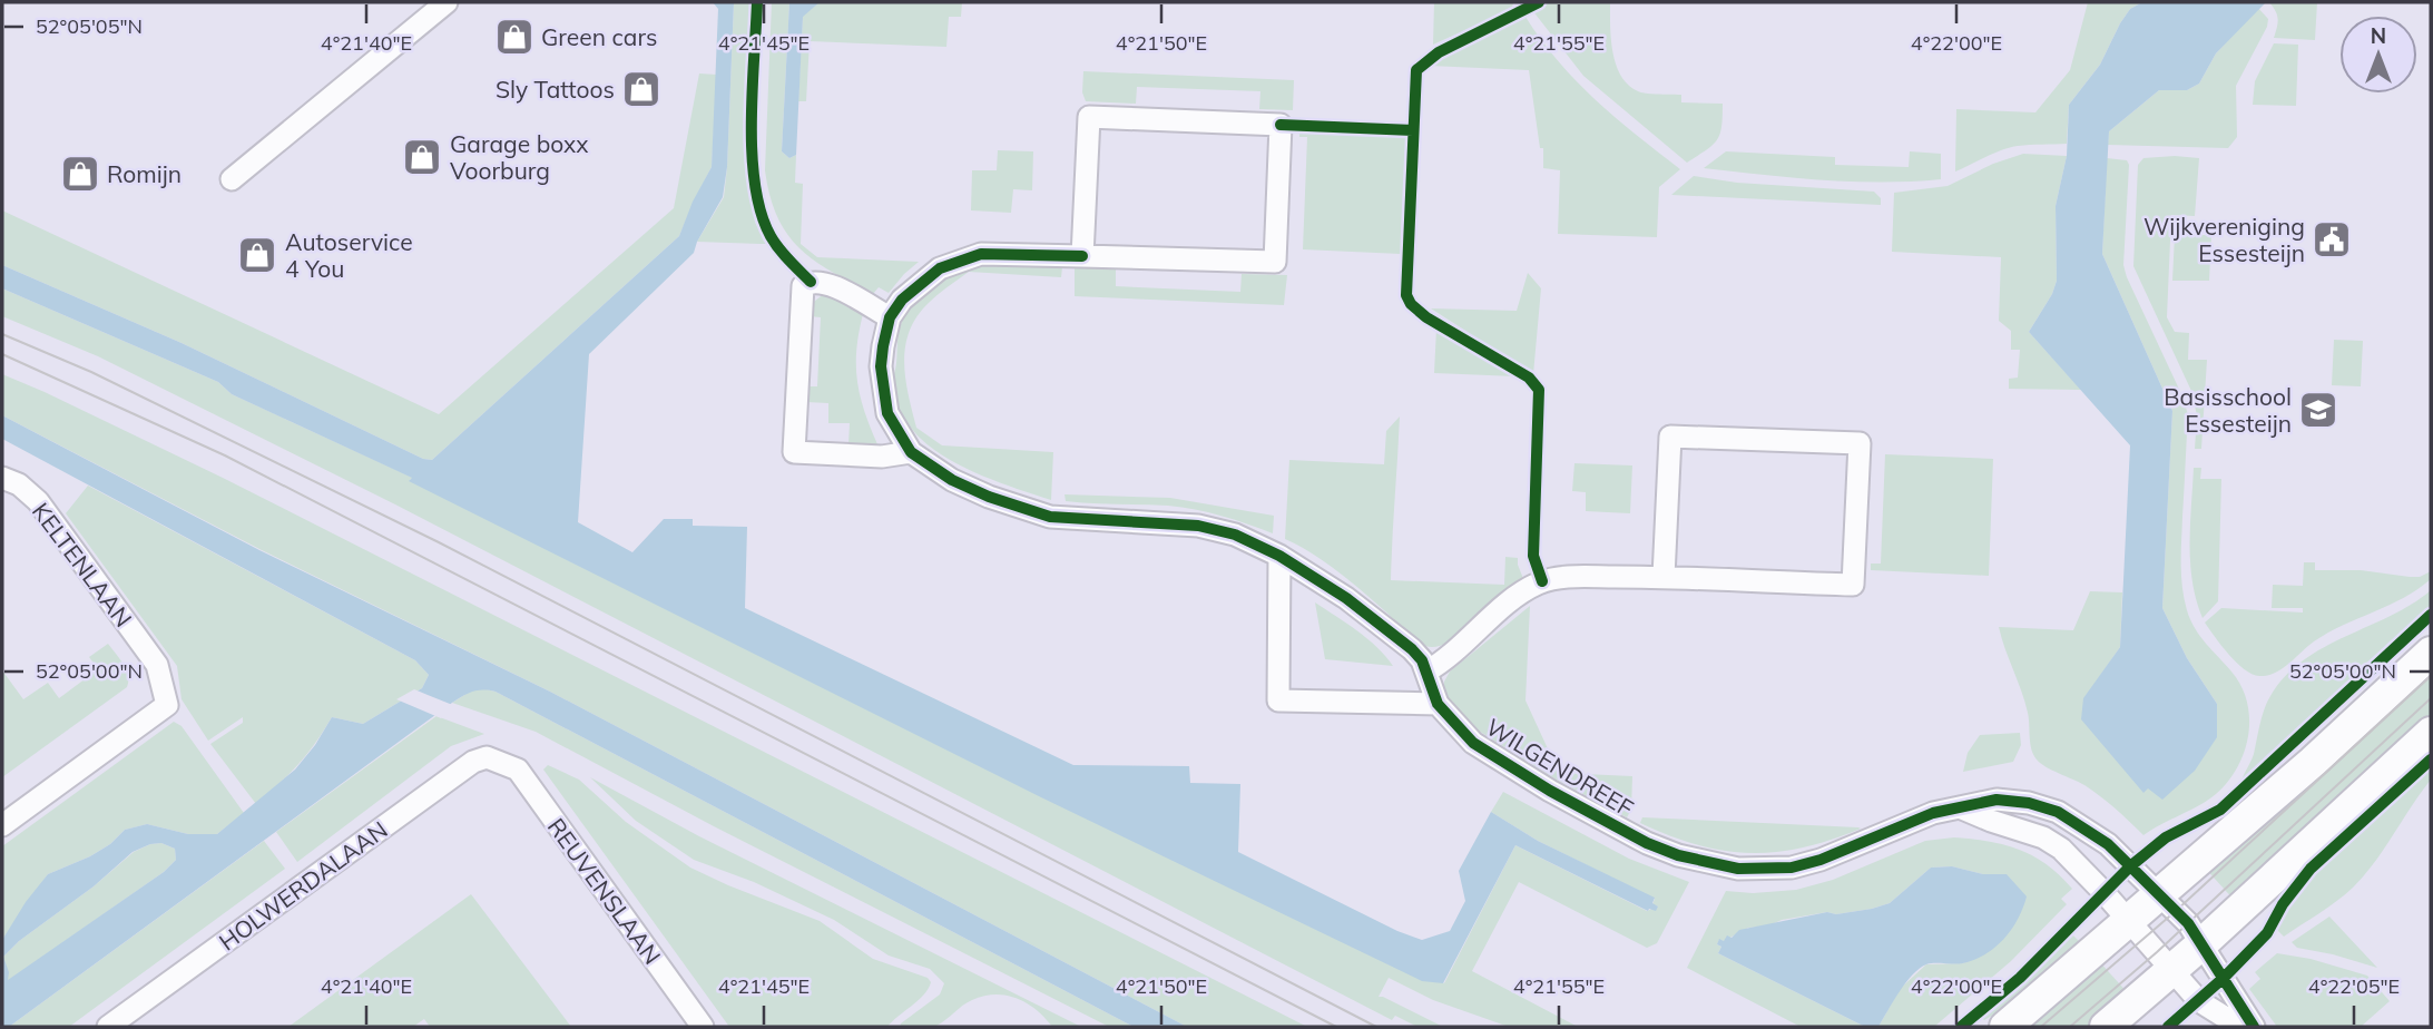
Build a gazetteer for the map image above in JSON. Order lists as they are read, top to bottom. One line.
{"streets":{"street":["KELTENLAAN","WILGENDREEF","HOLWERDALAAN","REUVENSLAAN"]},"crossings":[["HOLWERDALAAN","REUVENSLAAN"]],"places":{"shop":["Green cars","Sly Tattoos","Garage boxx Voorburg","Romijn","Autoservice 4 You"],"public building":["Wijkvereniging Essesteijn"],"school or university":["Basisschool Essesteijn"]},"north":"top","coordinates":["52°05'05\"N","4°21'40\"E","4°21'45\"E","4°21'50\"E","4°21'55\"E","4°22'00\"E","52°05'00\"N","4°22'05\"E"]}
